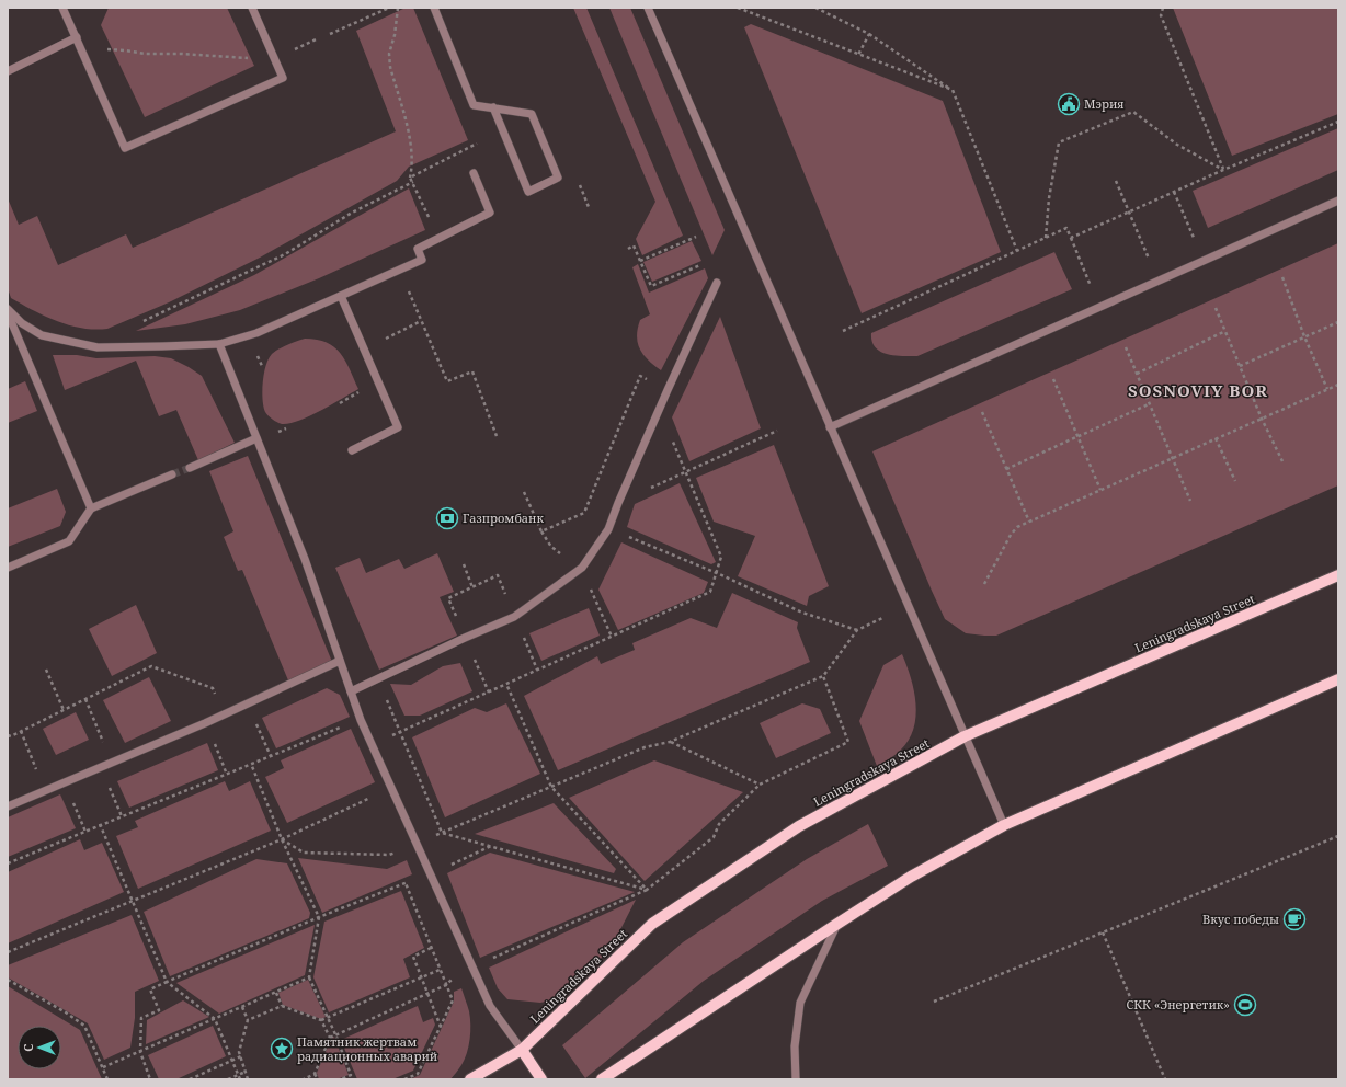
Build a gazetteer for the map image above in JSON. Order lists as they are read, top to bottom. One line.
{"streets":{"main road":["Leningradskaya Street"]},"districts":["SOSNOVIY BOR"],"places":{"public building":["Мэрия"],"bank":["Газпромбанк"],"cafe":["Вкус победы"],"sports":["СКК «Энергетик»"],"place":["Памятник жертвам радиационных аварий"]},"north":"left"}
